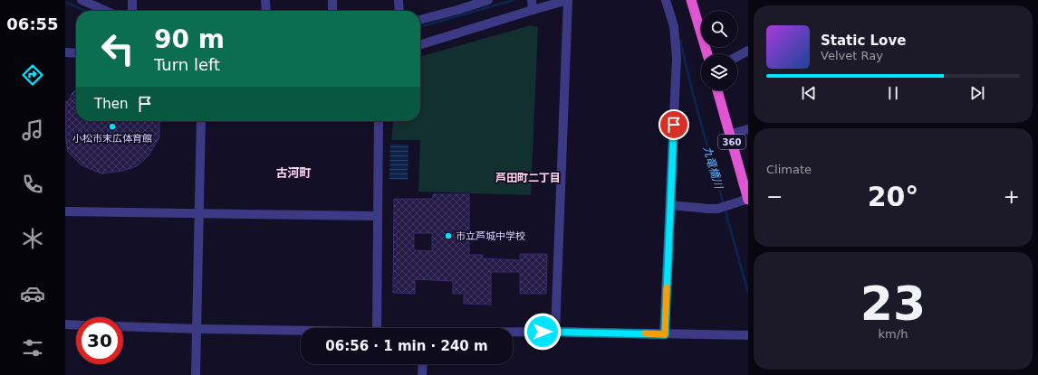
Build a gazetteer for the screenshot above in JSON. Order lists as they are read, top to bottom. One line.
{"streets":{"highway":["360"]},"districts":["古河町","芦田町二丁目"],"water":["九竜橋川"],"places":["小松市末広体育館","市立芦城中学校"],"page":{"tabs":"06:55","turn":["90 m","Turn left"],"song":["Static Love","Velvet Ray"],"then":"Then","tile":["Climate",["23","km/h"]],"heat":["−","20°","+"],"limit":"30","trip":"06:56 · 1 min · 240 m"}}
